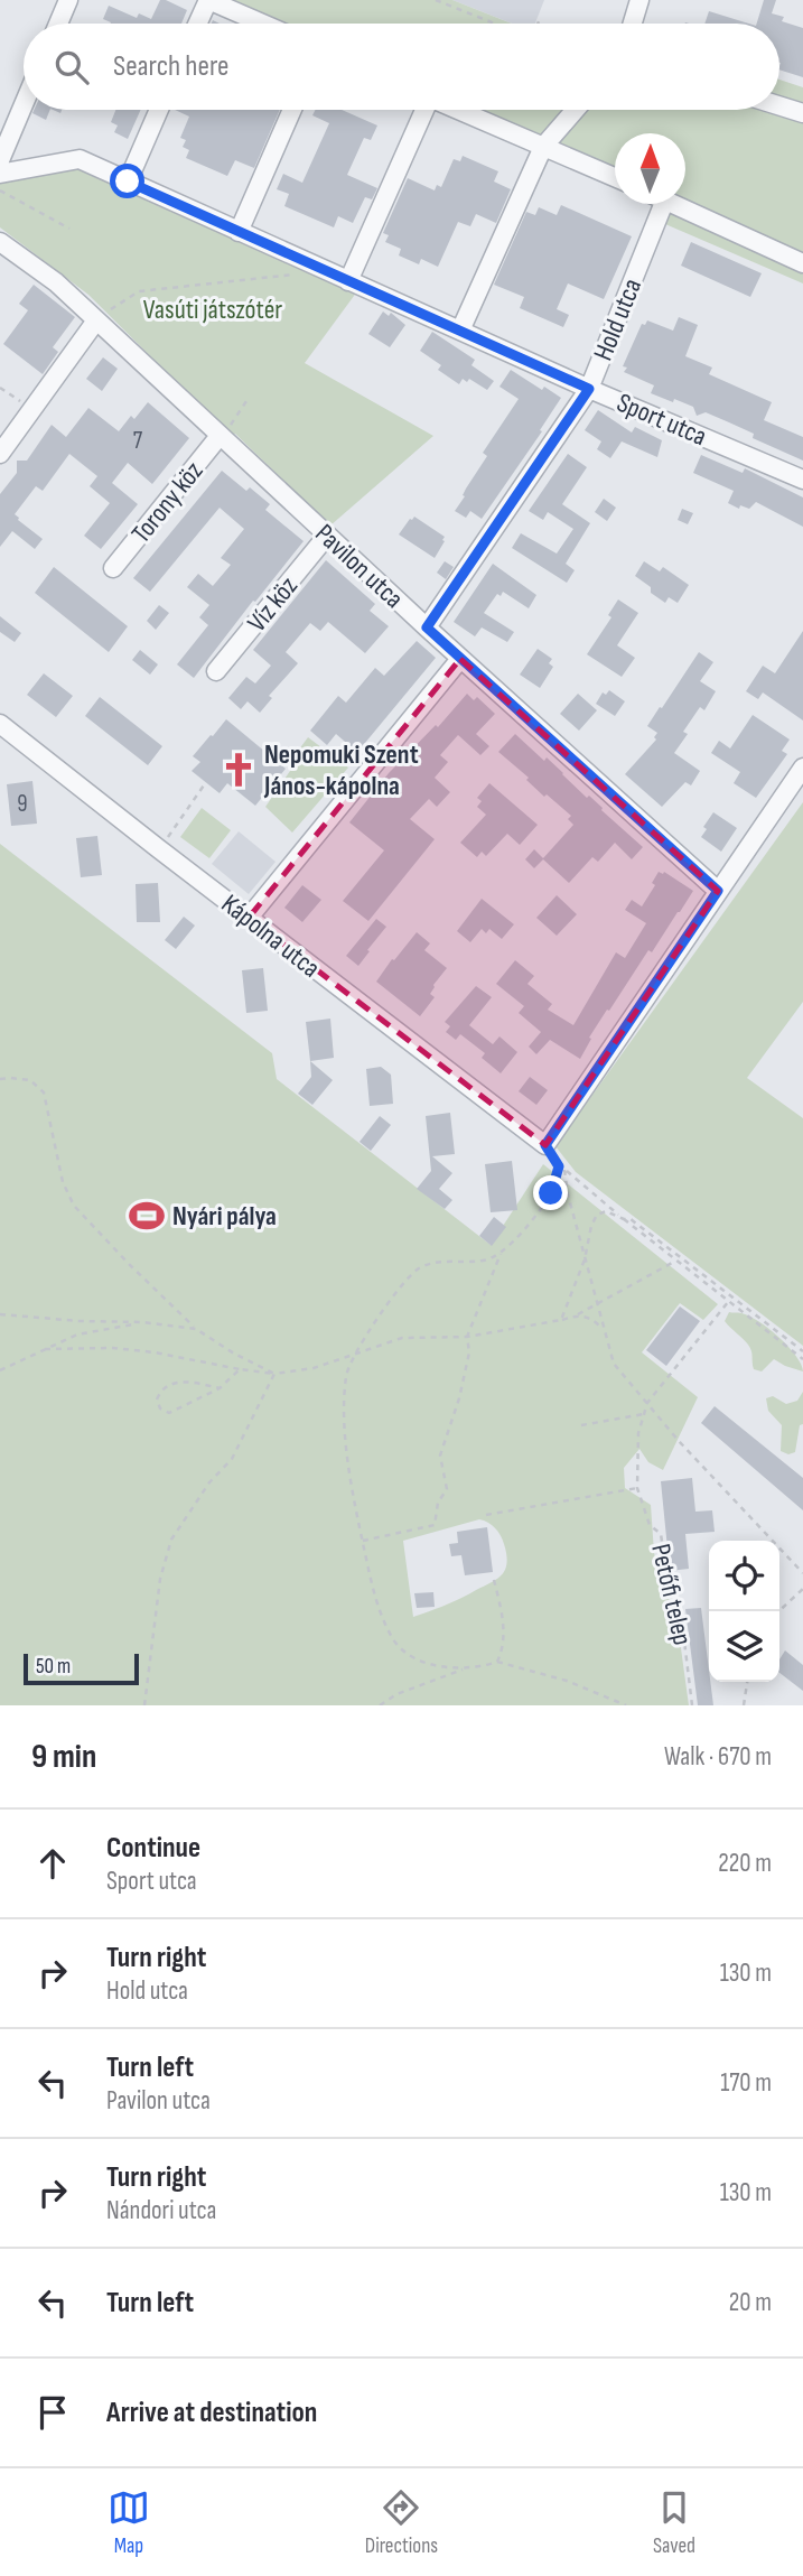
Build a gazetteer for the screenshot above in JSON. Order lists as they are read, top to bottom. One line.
{"streets":{"street":["Hold utca","Sport utca","Torony köz","Pavilon utca","Víz köz","Kápolna utca"],"path":["Petőfi telep"]},"crossings":[["Hold utca","Sport utca"],["Hold utca","Pavilon utca"],["Torony köz","Pavilon utca"],["Pavilon utca","Víz köz"],["Pavilon utca","Kápolna utca"]],"parks":["Vasúti játszótér"],"places":{"church":["Nepomuki Szent János-kápolna"],"sports":["Nyári pálya"]},"house_numbers":["7","9"],"scale_bar":"50 m","north":"top","page":{"search":"Search here","scale":"50 m","heading":["9 min","Walk · 670 m"],"list":[["Continue","Sport utca","220 m"],["Turn right","Hold utca","130 m"],["Turn left","Pavilon utca","170 m"],["Turn right","Nándori utca","130 m"],["Turn left","20 m"],"Arrive at destination"],"nav":["Map","Directions","Saved"]}}
